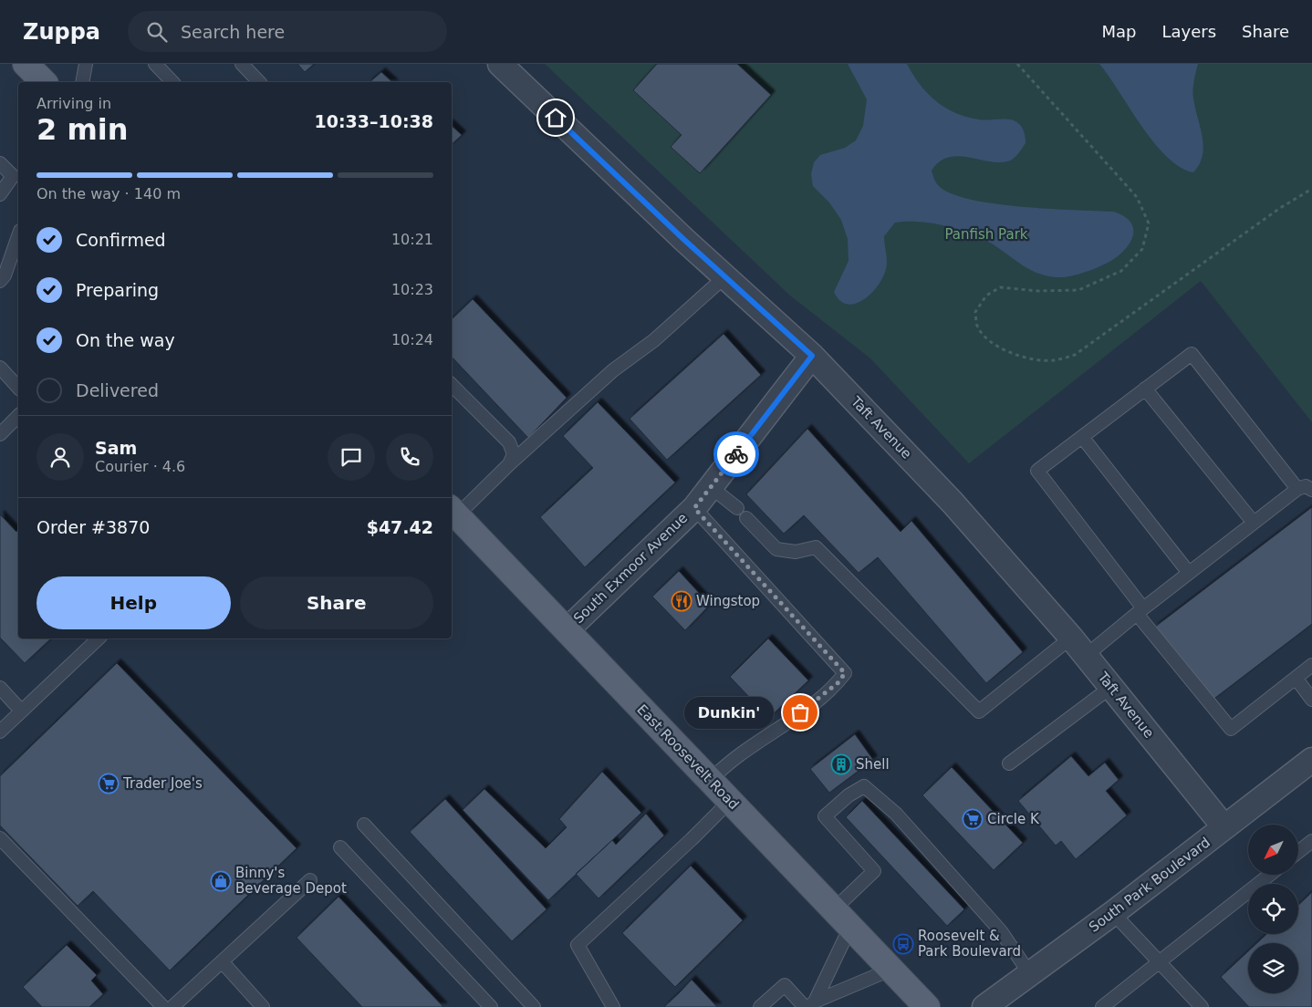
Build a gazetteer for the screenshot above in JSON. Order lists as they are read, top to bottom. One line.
{"streets":{"main road":["East Roosevelt Road"],"street":["Taft Avenue","South Exmoor Avenue","South Park Boulevard"]},"crossings":[["Taft Avenue","South Exmoor Avenue"],["Taft Avenue","South Park Boulevard"],["South Exmoor Avenue","East Roosevelt Road"]],"parks":["Panfish Park"],"places":{"restaurant":["Wingstop"],"other":["Dunkin'"],"building":["Shell"],"supermarket":["Trader Joe's","Circle K"],"shop":["Binny's Beverage Depot"],"bus stop":["Roosevelt & Park Boulevard"]},"north":"bottom left","page":{"header":"Zuppa","search":"Search here","nav":["Map","Layers","Share"],"heading":["2 min","Arriving in","10:33–10:38"],"panel":["Sam","Courier · 4.6","Order #3870","$47.42"],"bar":"On the way · 140 m","list":[["Confirmed","10:21"],["Preparing","10:23"],["On the way","10:24"],"Delivered"],"buttons":["Help","Share"],"bubble":"Dunkin'"}}
